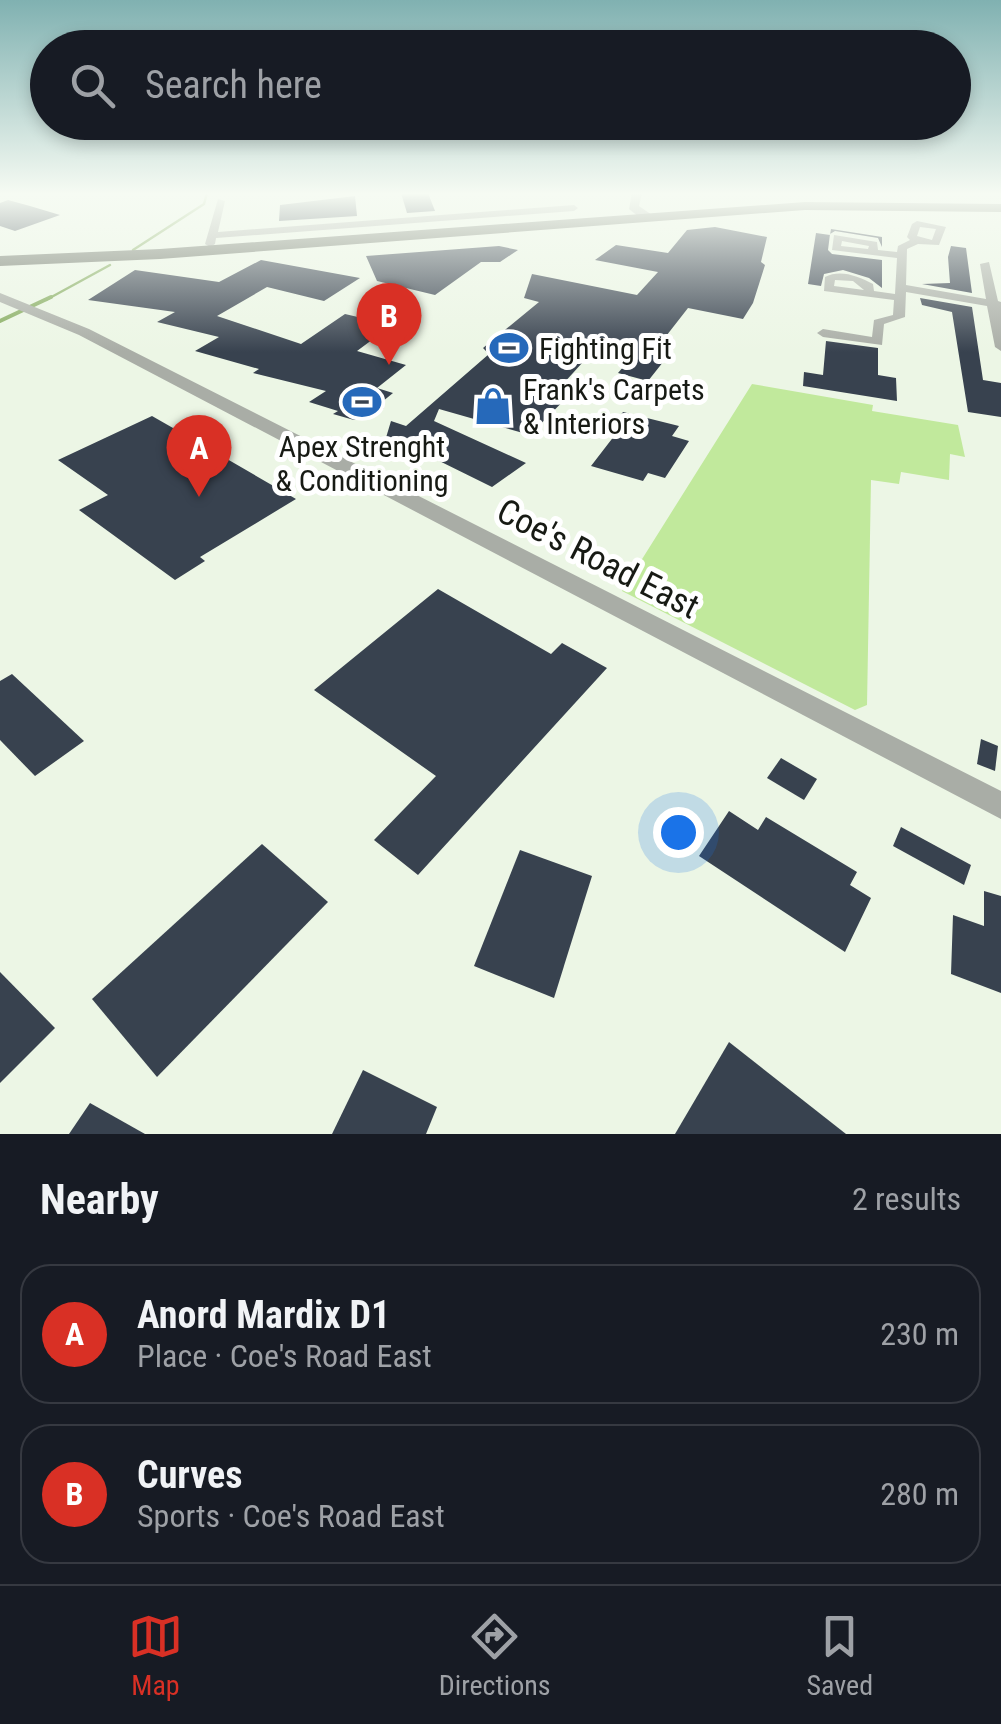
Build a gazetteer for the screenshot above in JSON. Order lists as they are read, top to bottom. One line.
{"streets":{"street":["Coe's Road East"]},"places":{"sports":["Fighting Fit","Apex Strenght & Conditioning"],"shop":["Frank's Carpets & Interiors"]},"page":{"search":"Search here","pins":["B","A"],"heading":["Nearby","2 results"],"list":[{"mark":"A","name":"Anord Mardix D1","note":"Place · Coe's Road East","value":"230 m"},{"mark":"B","name":"Curves","note":"Sports · Coe's Road East","value":"280 m"}],"nav":["Map","Directions","Saved"]}}
